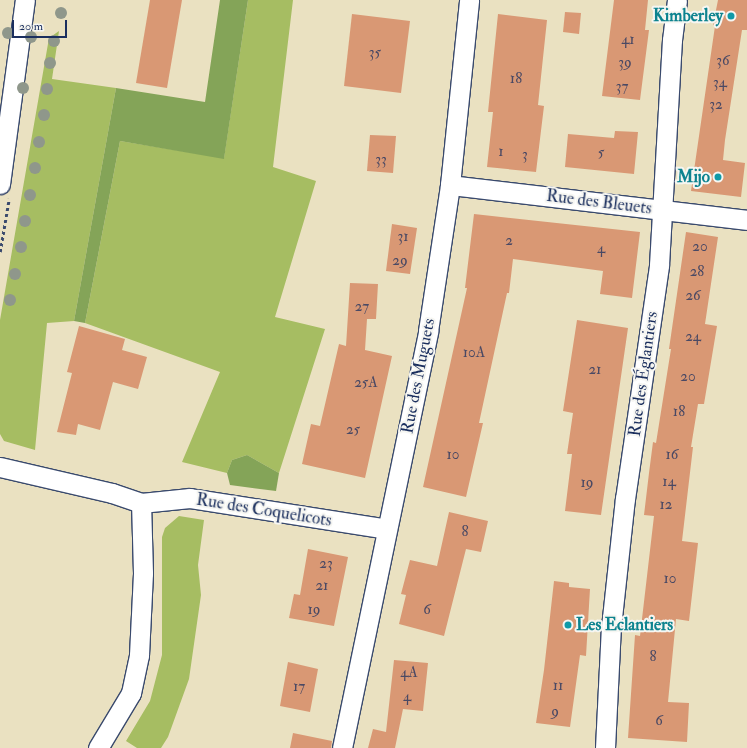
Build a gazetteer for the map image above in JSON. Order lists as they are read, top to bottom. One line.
{"streets":{"street":["Rue des Bleuets","Rue des Églantiers","Rue des Muguets","Rue des Coquelicots"]},"crossings":[["Rue des Bleuets","Rue des Églantiers"],["Rue des Bleuets","Rue des Muguets"],["Rue des Muguets","Rue des Coquelicots"]],"places":["Kimberley","Mijo","Les Eclantiers"],"house_numbers":["41","35","36","39","18","34","37","32","1","5","3","33","31","2","20","4","29","28","26","27","24","10A","21","20","25A","18","25","10","16","14","19","12","8","23","10","21","19","6","8","4A","11","17","4","9","6"],"scale_bar":"20 m"}
